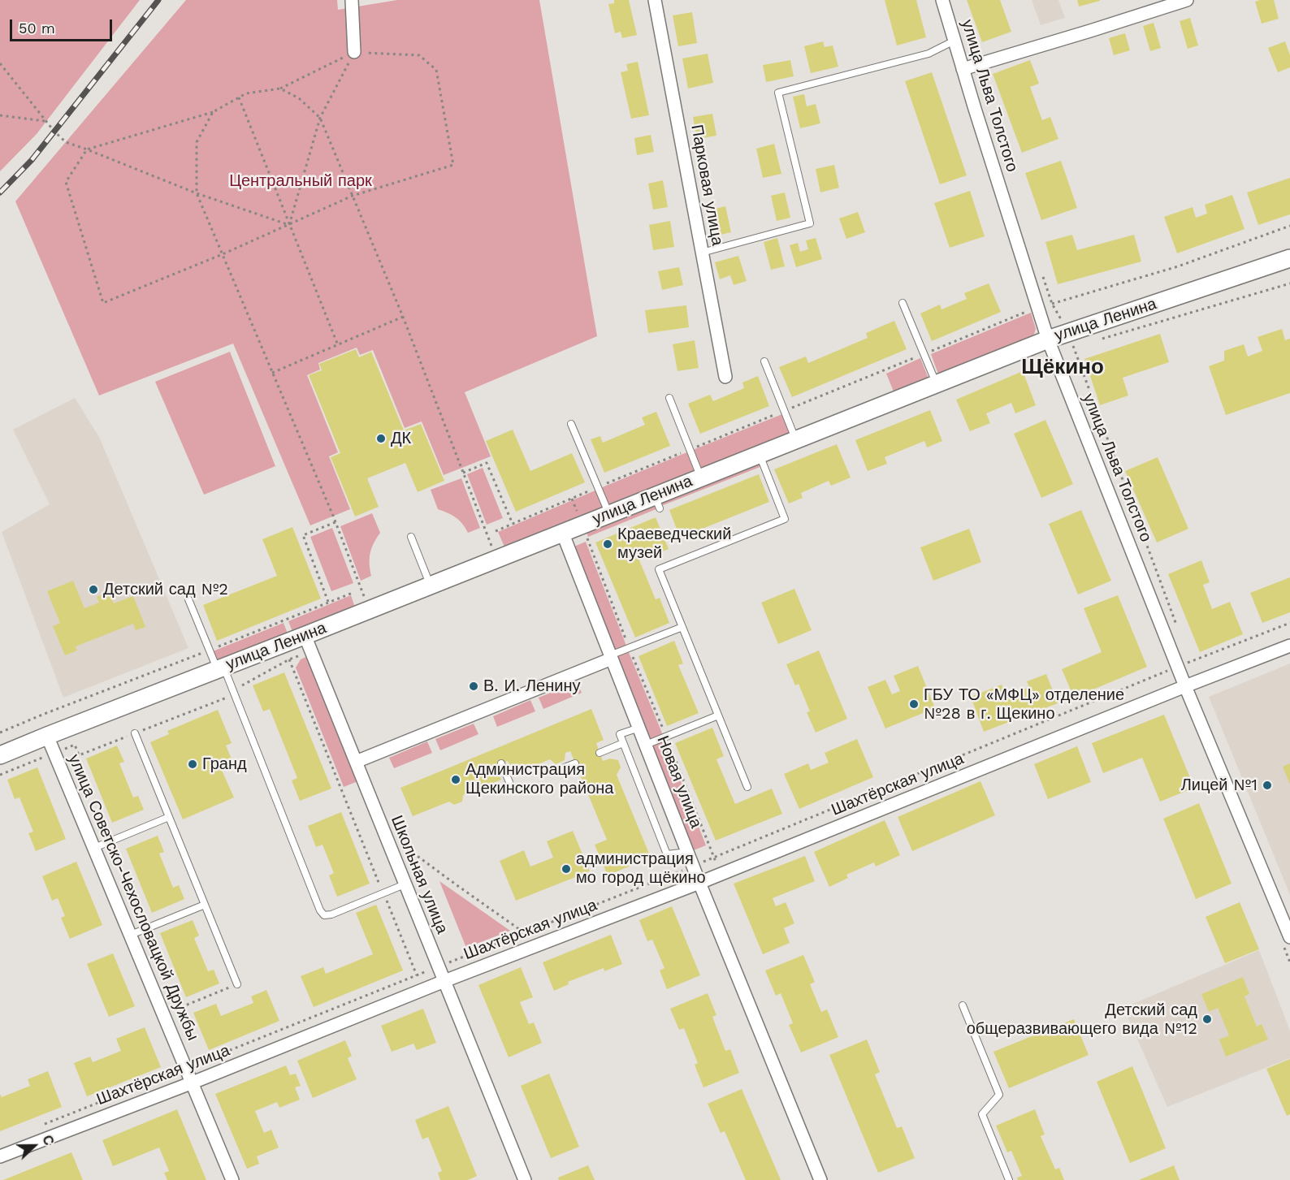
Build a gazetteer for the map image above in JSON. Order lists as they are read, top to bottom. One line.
{"streets":{"street":["улица Льва Толстого","Парковая улица","улица Ленина","Новая улица","Шахтёрская улица","Школьная улица","улица Советско-Чехословацкой Дружбы"]},"crossings":[["улица Льва Толстого","улица Ленина"],["улица Льва Толстого","Шахтёрская улица"],["улица Ленина","Новая улица"],["улица Ленина","Школьная улица"],["улица Ленина","улица Советско-Чехословацкой Дружбы"],["Новая улица","Шахтёрская улица"],["Шахтёрская улица","Школьная улица"],["Шахтёрская улица","улица Советско-Чехословацкой Дружбы"]],"districts":["Щёкино"],"parks":["Центральный парк"],"places":["ДК","Краеведческий музей","Детский сад №2","В. И. Ленину","ГБУ ТО «МФЦ» отделение №28 в г. Щекино","Гранд","Администрация Щекинского района","Лицей №1","администрация мо город щёкино","Детский сад общеразвивающего вида №12"],"scale_bar":"50 m","north":"right"}
